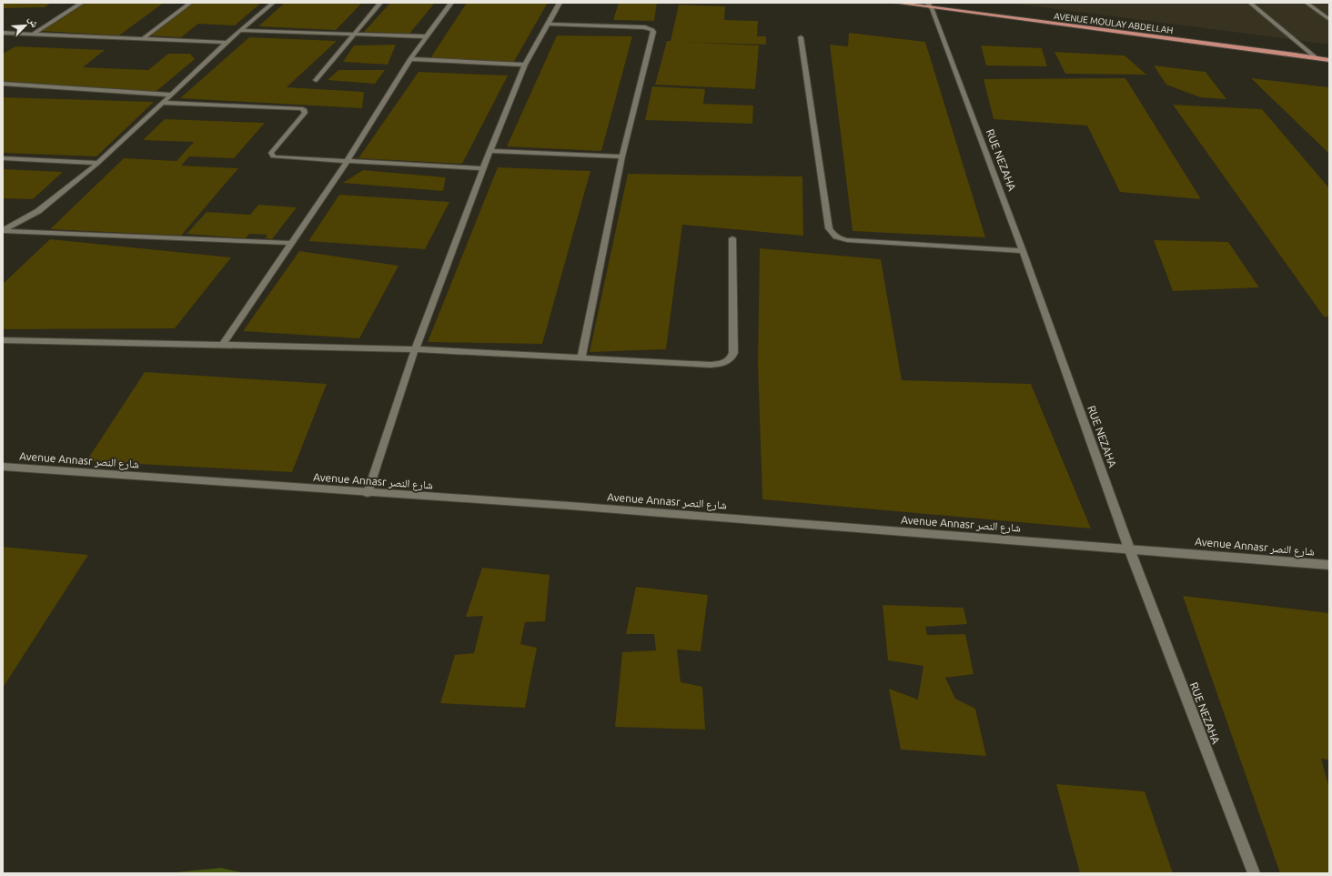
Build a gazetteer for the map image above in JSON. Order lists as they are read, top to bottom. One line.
{"streets":{"main road":["AVENUE MOULAY ABDELLAH"],"street":["RUE NEZAHA","Avenue Annasr شارع النصر"]},"crossings":[["AVENUE MOULAY ABDELLAH","RUE NEZAHA"],["RUE NEZAHA","Avenue Annasr شارع النصر"]],"north":"top right"}
